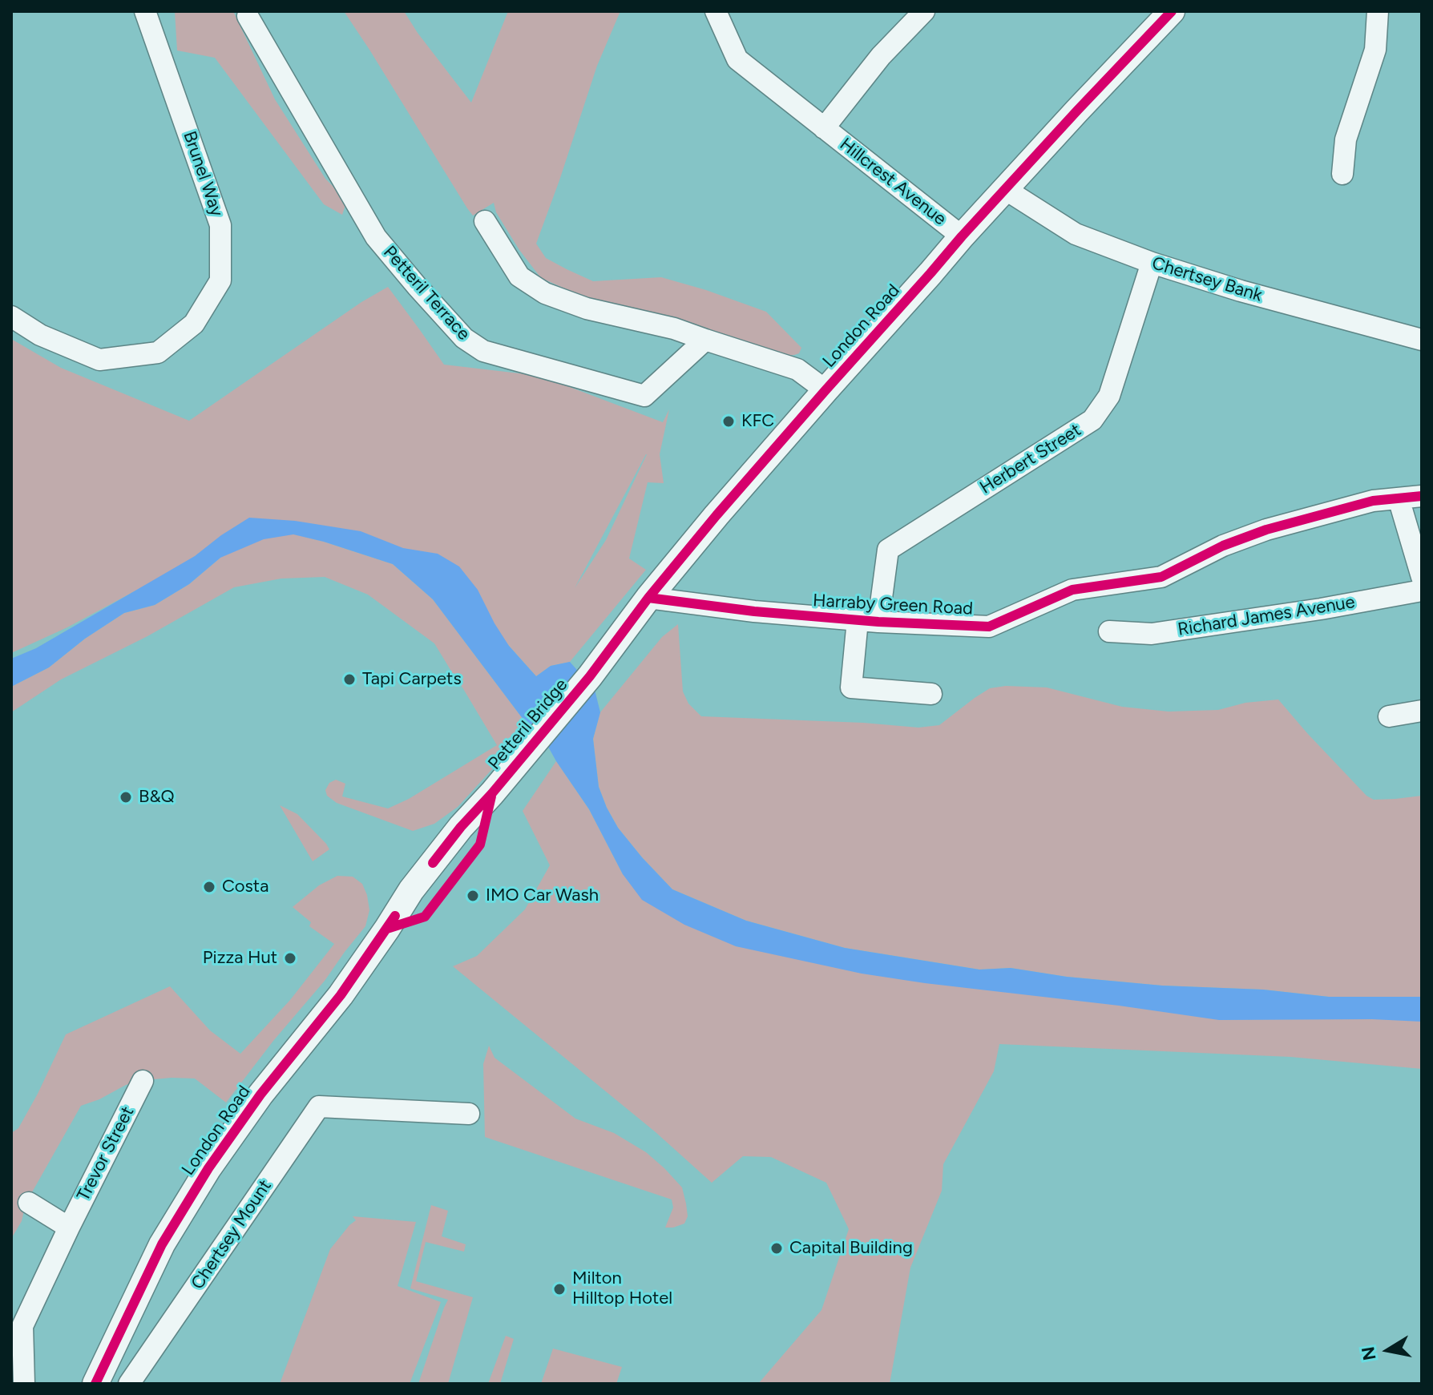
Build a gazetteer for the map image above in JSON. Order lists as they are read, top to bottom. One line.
{"streets":{"main road":["London Road","Petteril Bridge"],"street":["Brunel Way","Hillcrest Avenue","Chertsey Bank","Petteril Terrace","Herbert Street","Harraby Green Road","Richard James Avenue","Trevor Street","Chertsey Mount"]},"crossings":[["Hillcrest Avenue","London Road"],["Chertsey Bank","London Road"],["Chertsey Bank","Herbert Street"],["London Road","Harraby Green Road"],["London Road","Petteril Bridge"],["Herbert Street","Harraby Green Road"]],"places":["KFC","Tapi Carpets","B&Q","Costa","IMO Car Wash","Pizza Hut","Capital Building","Milton Hilltop Hotel"],"north":"left"}
